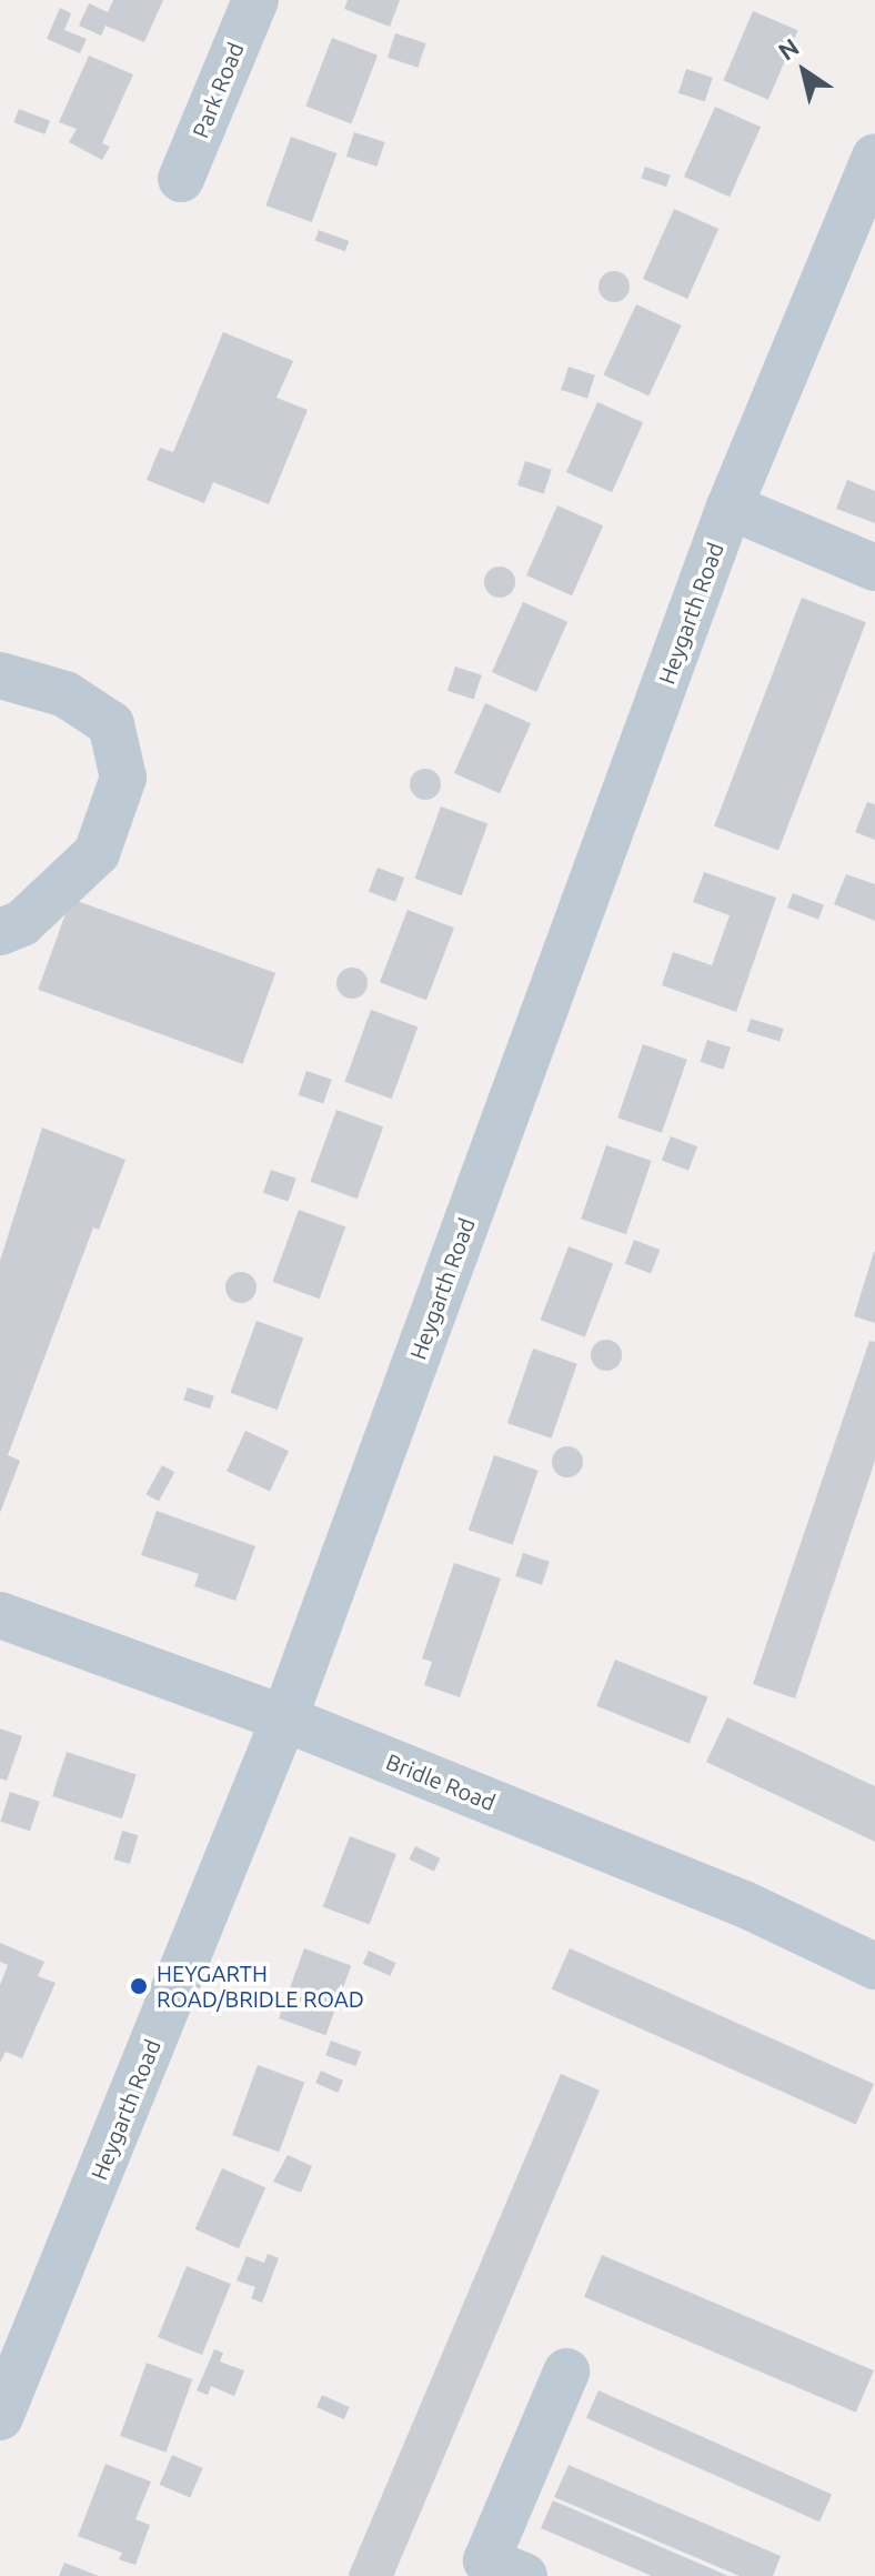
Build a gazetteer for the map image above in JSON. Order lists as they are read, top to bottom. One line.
{"streets":{"street":["Park Road","Heygarth Road","Bridle Road"]},"crossings":[["Heygarth Road","Bridle Road"]],"places":["HEYGARTH ROAD/BRIDLE ROAD"],"north":"top left"}
